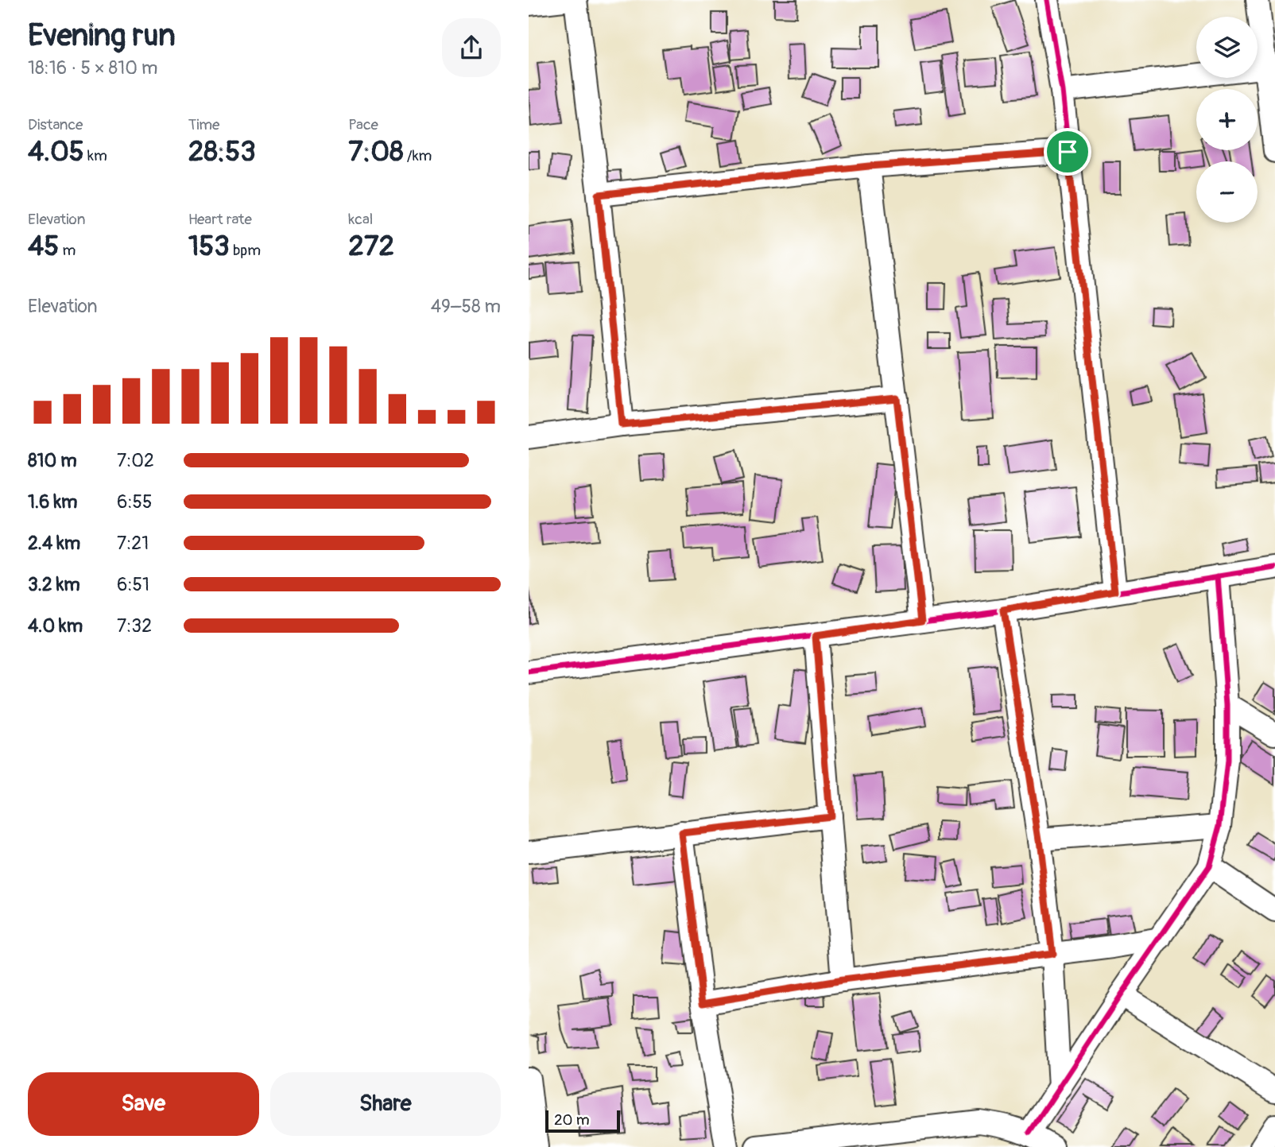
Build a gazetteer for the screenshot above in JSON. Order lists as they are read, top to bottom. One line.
{"scale_bar":"20 m","page":{"heading":["Evening run","18:16 · 5 × 810 m"],"map_buttons":["+","−"],"stats":[["Distance","4.05 km"],["Time","28:53"],["Pace","7:08 /km"],["Elevation","45 m"],["Heart rate","153 bpm"],["kcal","272"]],"chart":["Elevation","49–58 m"],"list":[{"name":"810 m","note":"7:02"},{"name":"1.6 km","note":"6:55"},{"name":"2.4 km","note":"7:21"},{"name":"3.2 km","note":"6:51"},{"name":"4.0 km","note":"7:32"}],"buttons":["Save","Share"],"scale":"20 m"}}
